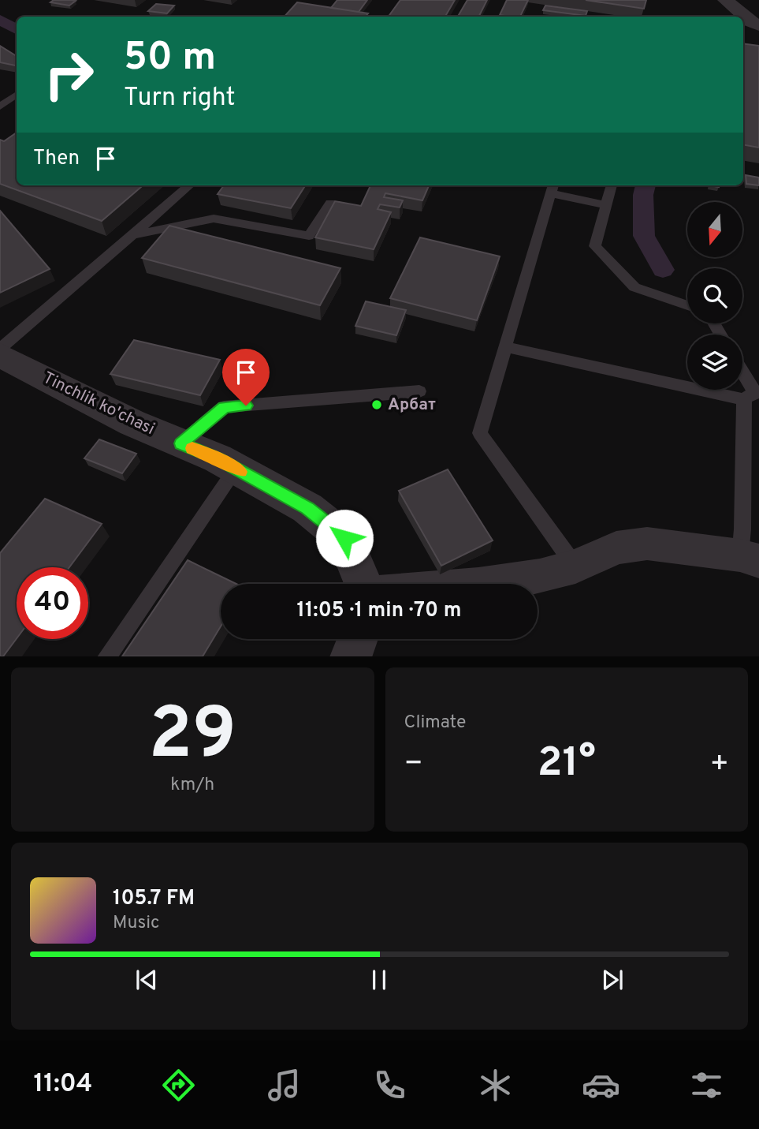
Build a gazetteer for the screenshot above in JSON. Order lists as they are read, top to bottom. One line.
{"streets":{"street":["Tinchlik ko'chasi"]},"places":["Арбат"],"north":"bottom","page":{"turn":["50 m","Turn right"],"then":"Then","limit":"40","trip":"11:05 · 1 min · 70 m","tile":[["29","km/h"],"Climate"],"heat":["−","21°","+"],"song":["105.7 FM","Music"],"tabs":"11:04"}}
